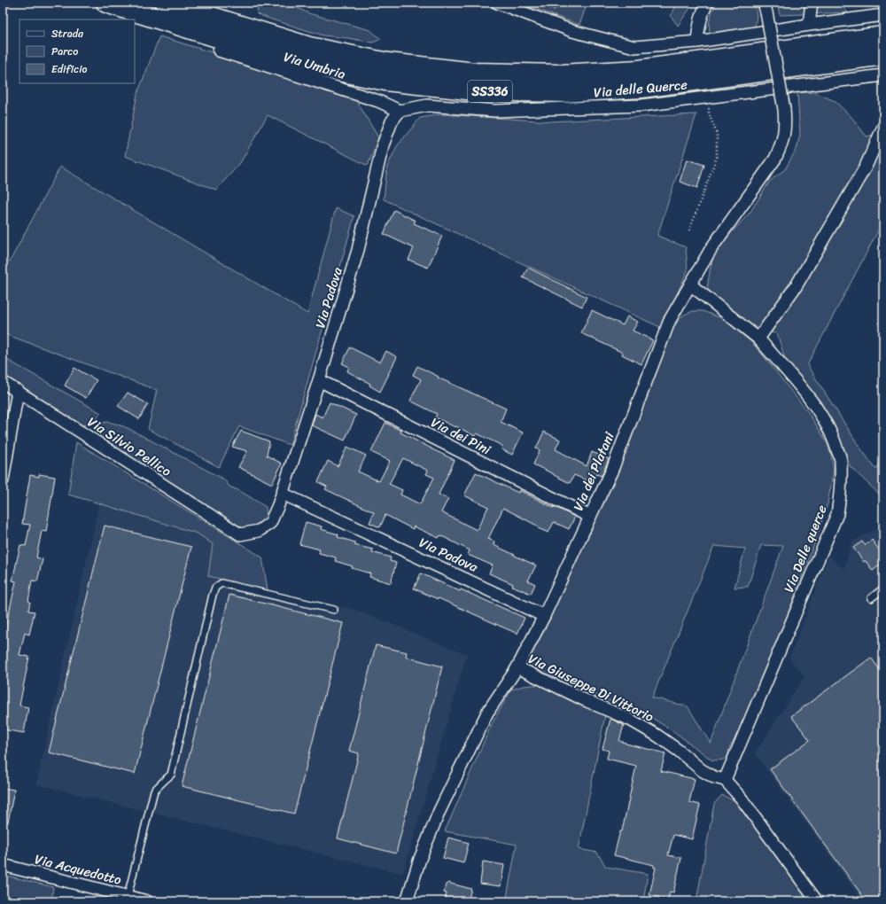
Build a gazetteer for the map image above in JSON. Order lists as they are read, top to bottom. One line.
{"streets":{"highway":["SS336"],"street":["Via Umbria","Via delle Querce","Via Padova","Via dei Pini","Via Silvio Pellico","Via dei Platani","Via Delle querce","Via Giuseppe Di Vittorio","Via Acquedotto"]},"crossings":[["Via Umbria","Via delle Querce"],["Via Umbria","Via Padova"],["Via delle Querce","Via Padova"],["Via Padova","Via dei Pini"],["Via Padova","Via Silvio Pellico"],["Via Padova","Via dei Platani"],["Via dei Pini","Via dei Platani"],["Via dei Platani","Via Giuseppe Di Vittorio"],["Via Delle querce","Via Giuseppe Di Vittorio"]],"legend":["Strada","Parco","Edificio"]}
